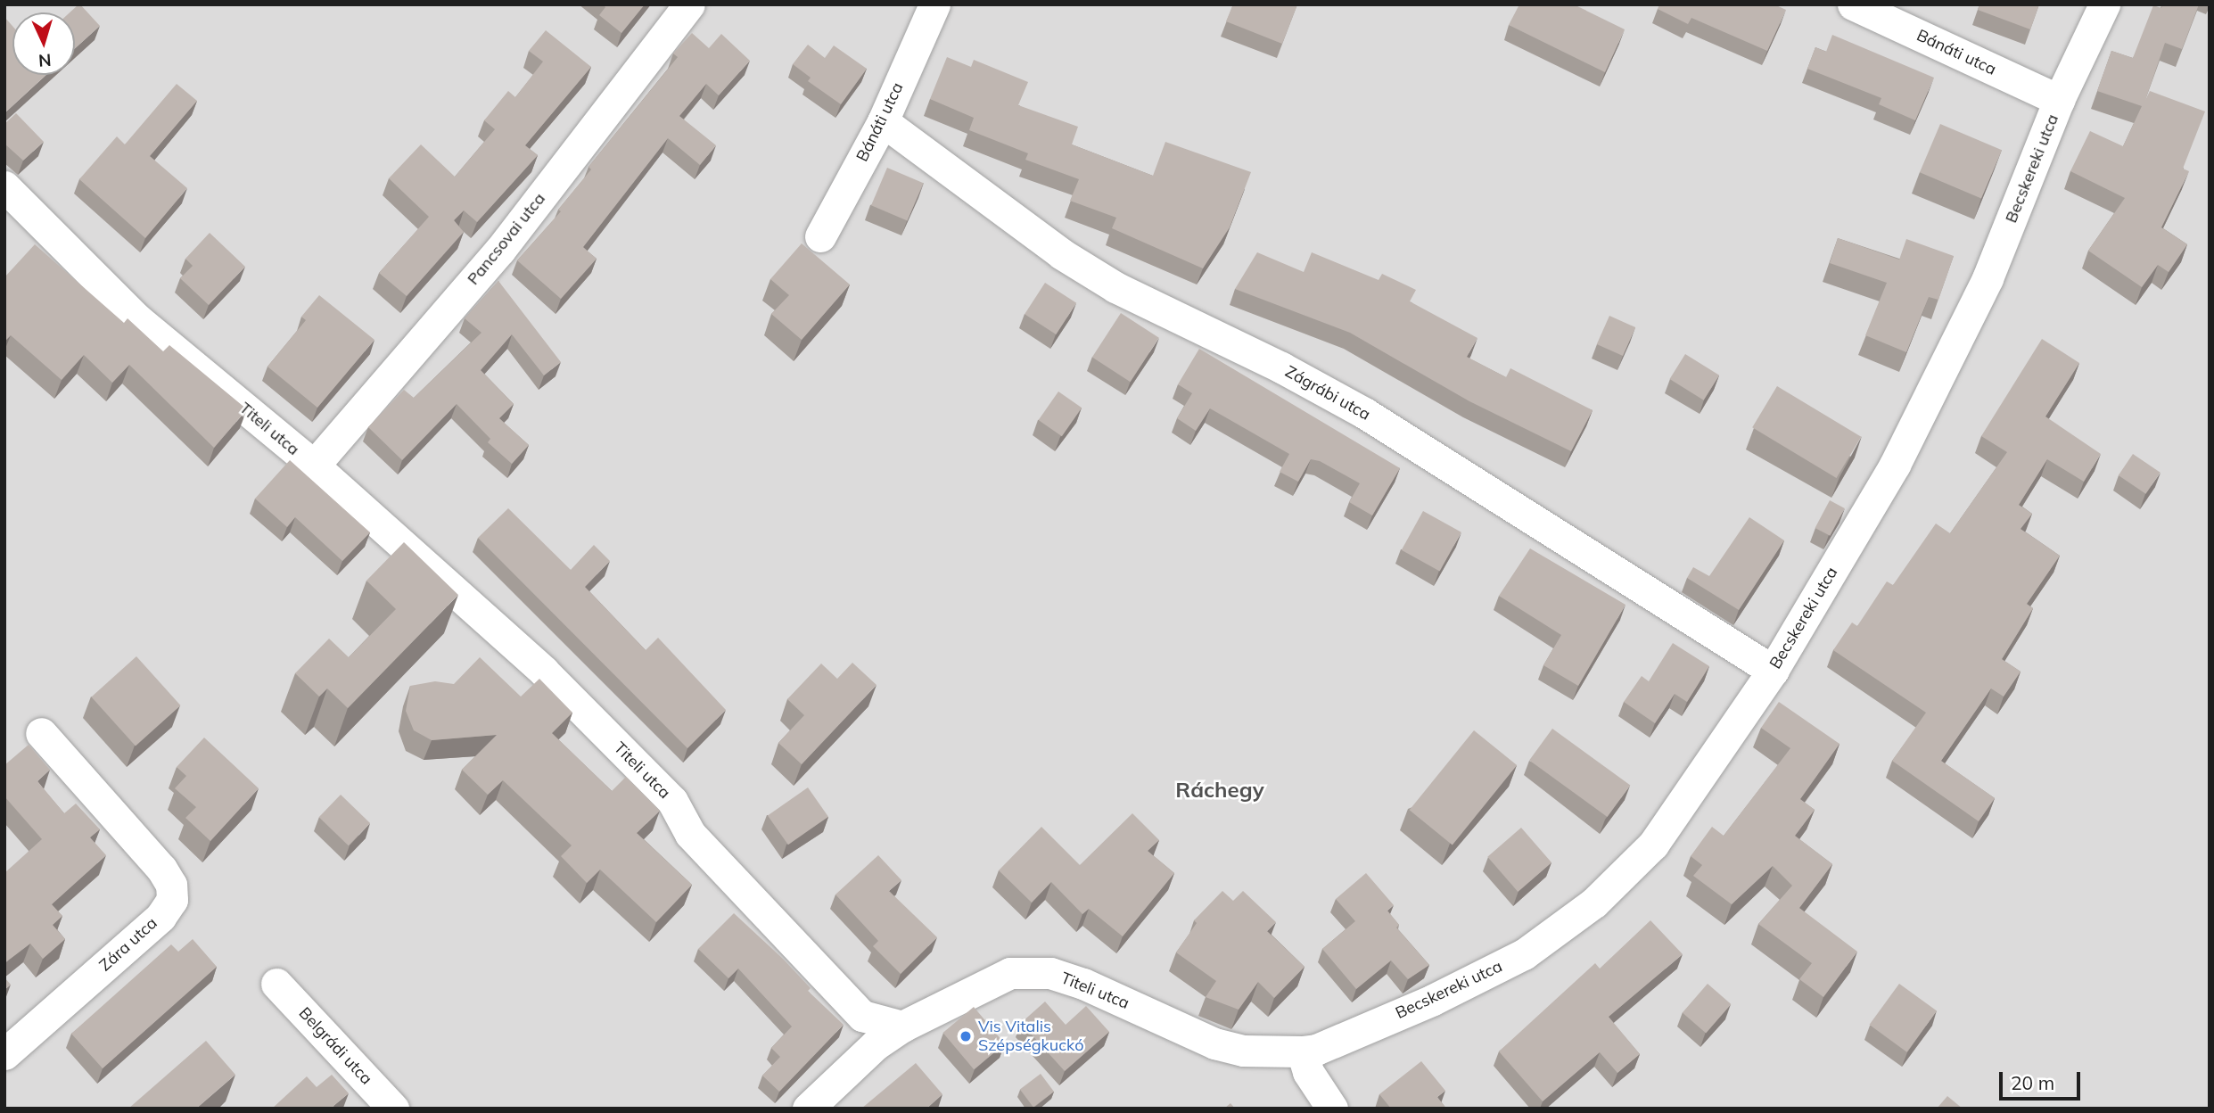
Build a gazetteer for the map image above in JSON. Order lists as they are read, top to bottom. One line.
{"streets":{"street":["Bánáti utca","Becskereki utca","Pancsovai utca","Zágrábi utca","Titeli utca","Zára utca","Belgrádi utca"]},"crossings":[["Bánáti utca","Becskereki utca"],["Bánáti utca","Zágrábi utca"],["Becskereki utca","Zágrábi utca"],["Becskereki utca","Titeli utca"],["Pancsovai utca","Titeli utca"]],"districts":["Ráchegy"],"places":["Vis Vitalis Szépségkuckó"],"scale_bar":"20 m","north":"bottom"}
